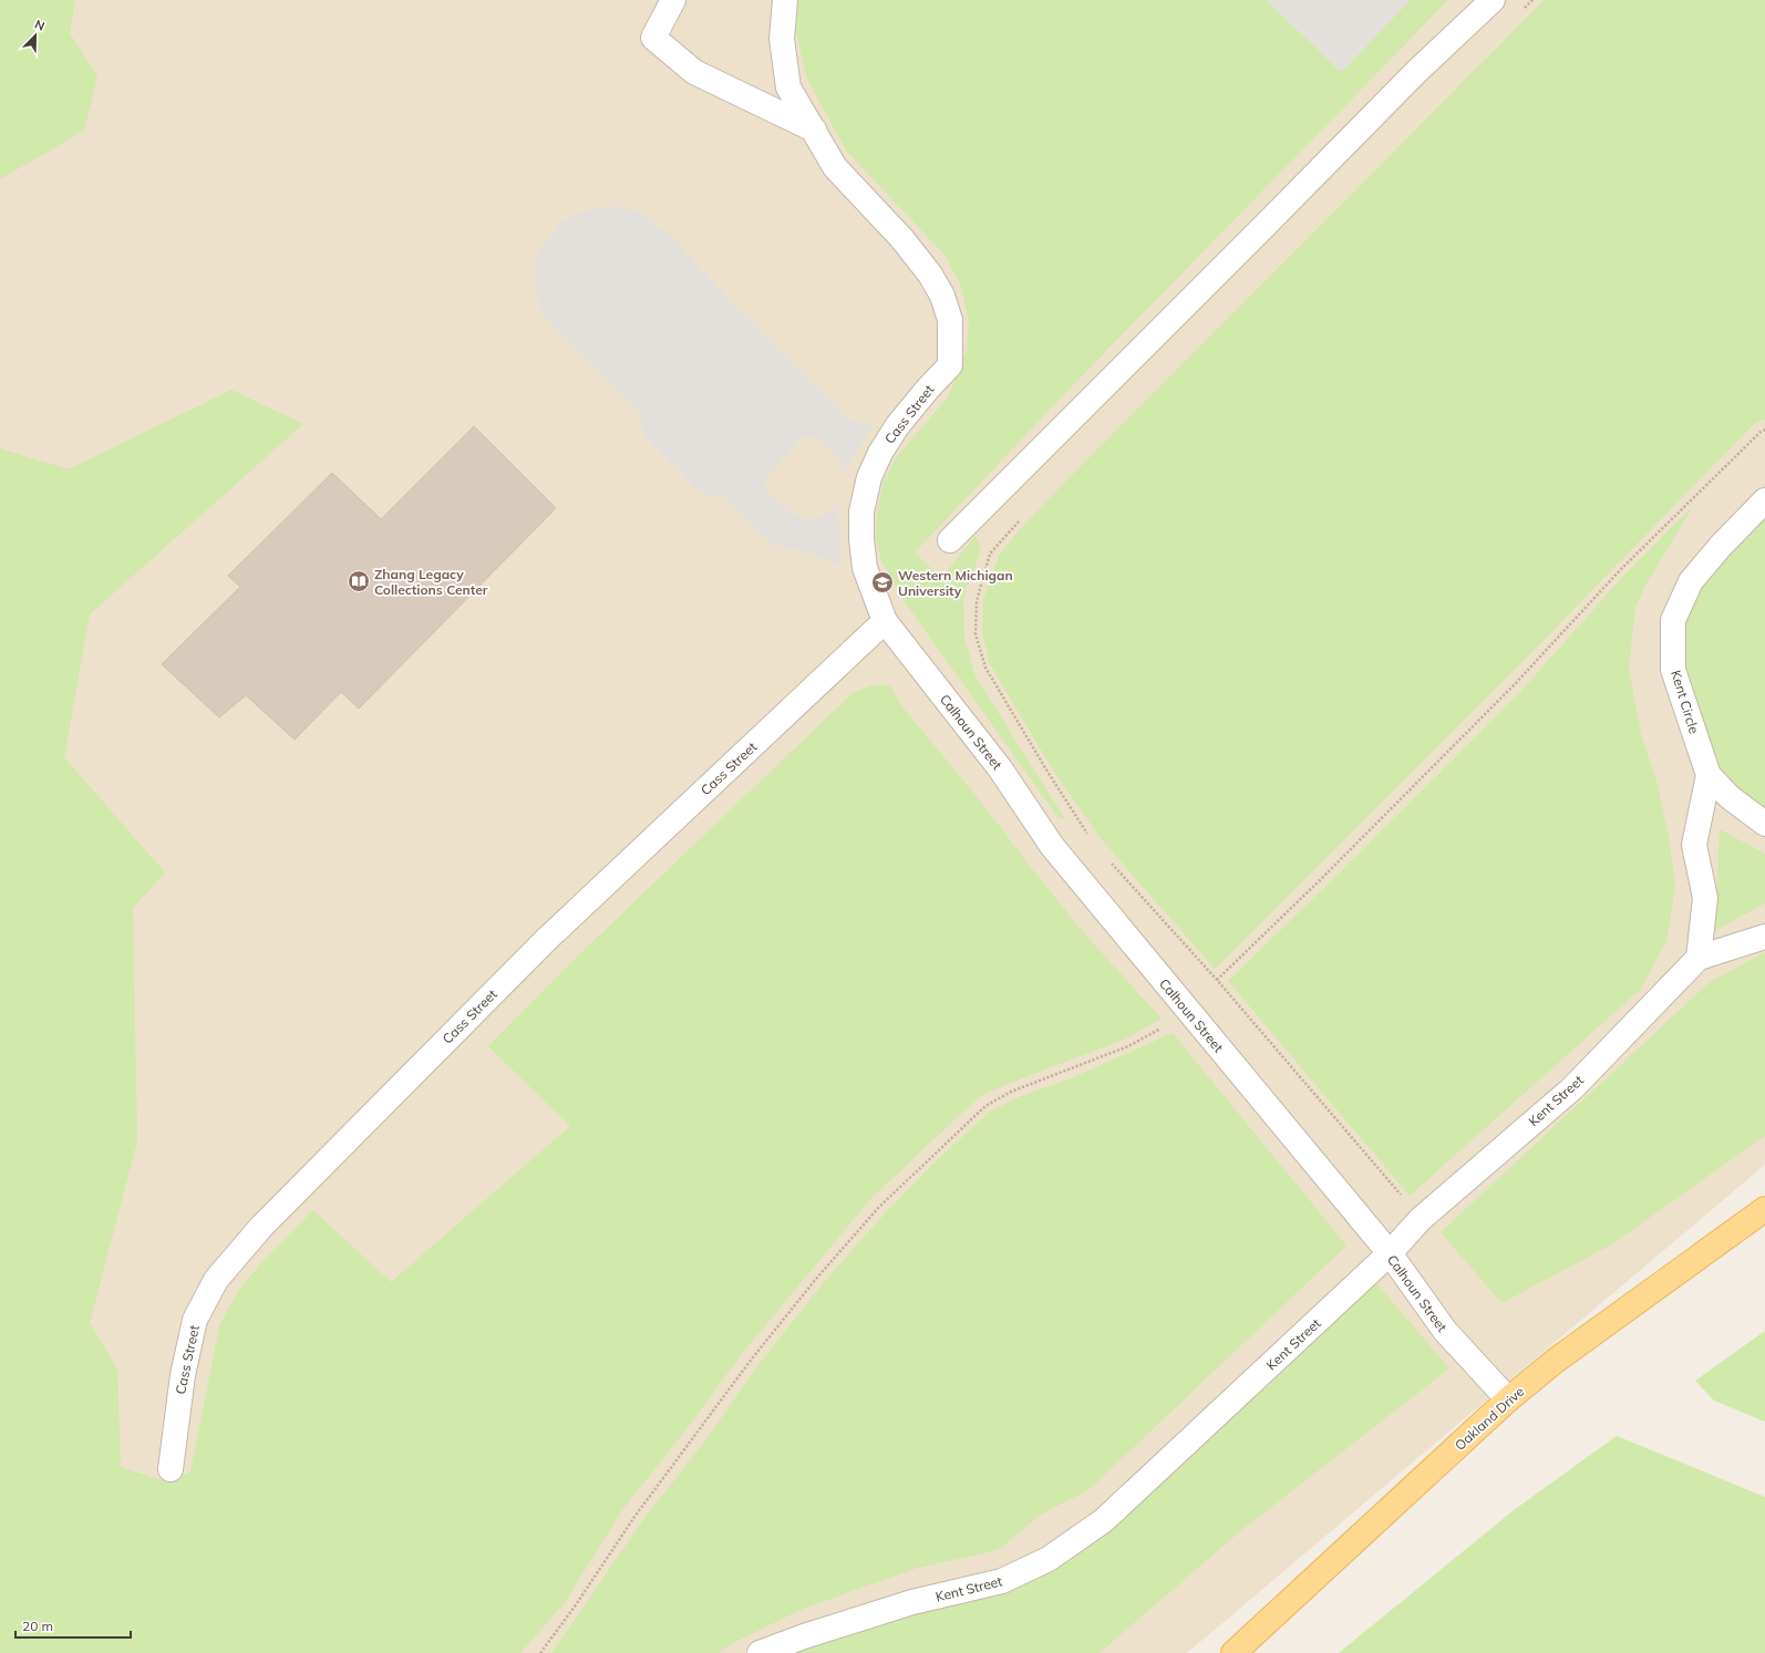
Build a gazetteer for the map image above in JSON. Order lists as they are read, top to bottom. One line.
{"streets":{"main road":["Oakland Drive"],"street":["Cass Street","Kent Circle","Calhoun Street","Kent Street"]},"crossings":[["Cass Street","Calhoun Street"],["Calhoun Street","Kent Street"],["Calhoun Street","Oakland Drive"]],"places":{"library":["Zhang Legacy Collections Center"],"school or university":["Western Michigan University"]},"scale_bar":"20 m","north":"top right"}
